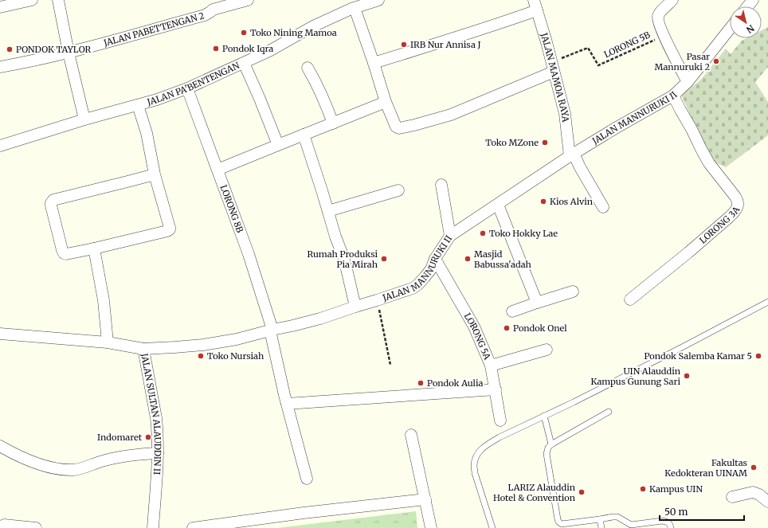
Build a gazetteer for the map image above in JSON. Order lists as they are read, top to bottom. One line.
{"streets":{"street":["JALAN PABETTENGAN 2","JALAN MAMOA RAYA","JALAN PA'BENTENGAN","JALAN MANNURUKI II","LORONG 8B","LORONG 3A","LORONG 5A","JALAN SULTAN ALAUDDIN II"],"path":["LORONG 5B"]},"crossings":[["LORONG 5B","JALAN MAMOA RAYA"],["JALAN MAMOA RAYA","JALAN MANNURUKI II"],["JALAN PA'BENTENGAN","LORONG 8B"],["JALAN MANNURUKI II","LORONG 8B"],["JALAN MANNURUKI II","LORONG 3A"],["JALAN MANNURUKI II","LORONG 5A"],["JALAN MANNURUKI II","JALAN SULTAN ALAUDDIN II"]],"places":["Toko Nining Mamoa","IRB Nur Annisa J","Pondok Iqra","PONDOK TAYLOR","Pasar Mannuruki 2","Toko MZone","Kios Alvin","Toko Hokky Lae","Rumah Produksi Pia Mirah","Masjid Babussa'adah","Pondok Onel","Toko Nursiah","Pondok Salemba Kamar 5","UIN Alauddin Kampus Gunung Sari","Pondok Aulia","Indomaret","Fakultas Kedokteran UINAM","Kampus UIN","LARIZ Alauddin Hotel & Convention"],"scale_bar":"50 m","north":"bottom right"}
